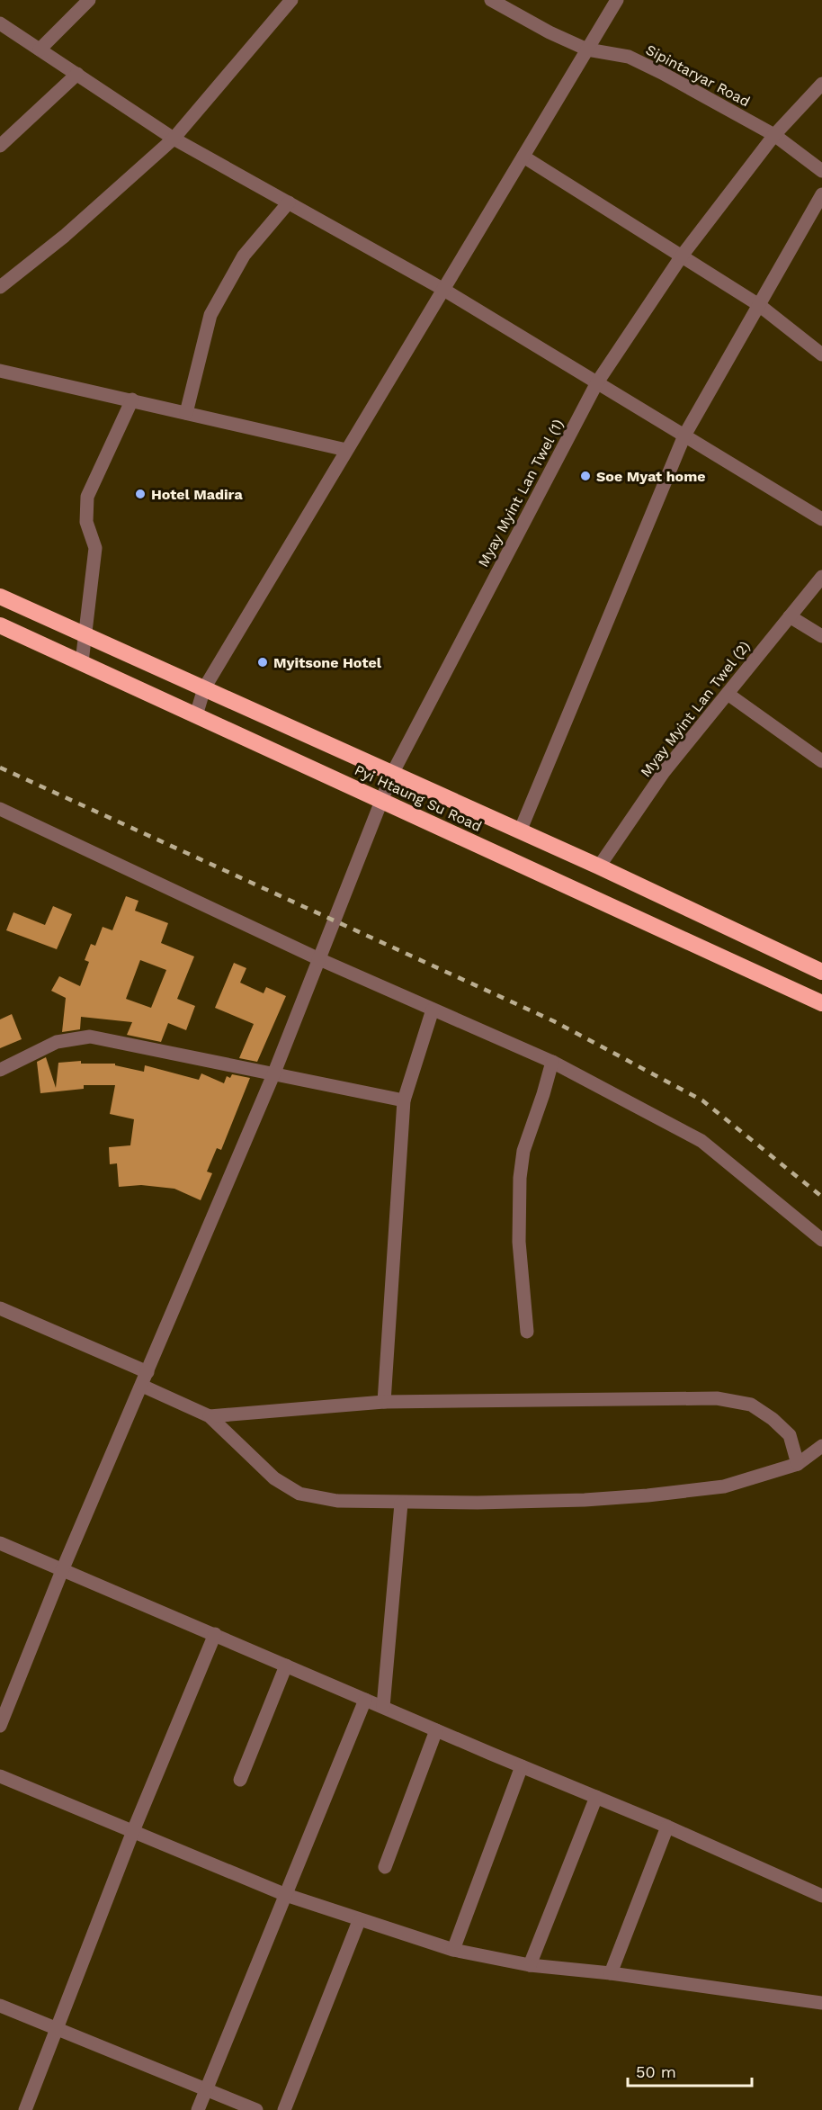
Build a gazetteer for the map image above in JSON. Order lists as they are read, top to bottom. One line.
{"streets":{"highway":["Pyi Htaung Su Road"],"street":["Sipintaryar Road","Myay Myint Lan Twel (1)","Myay Myint Lan Twel (2)"]},"crossings":[["Sipintaryar Road","Myay Myint Lan Twel (1)"],["Myay Myint Lan Twel (1)","Pyi Htaung Su Road"],["Myay Myint Lan Twel (2)","Pyi Htaung Su Road"]],"places":["Soe Myat home","Hotel Madira","Myitsone Hotel"],"scale_bar":"50 m"}
